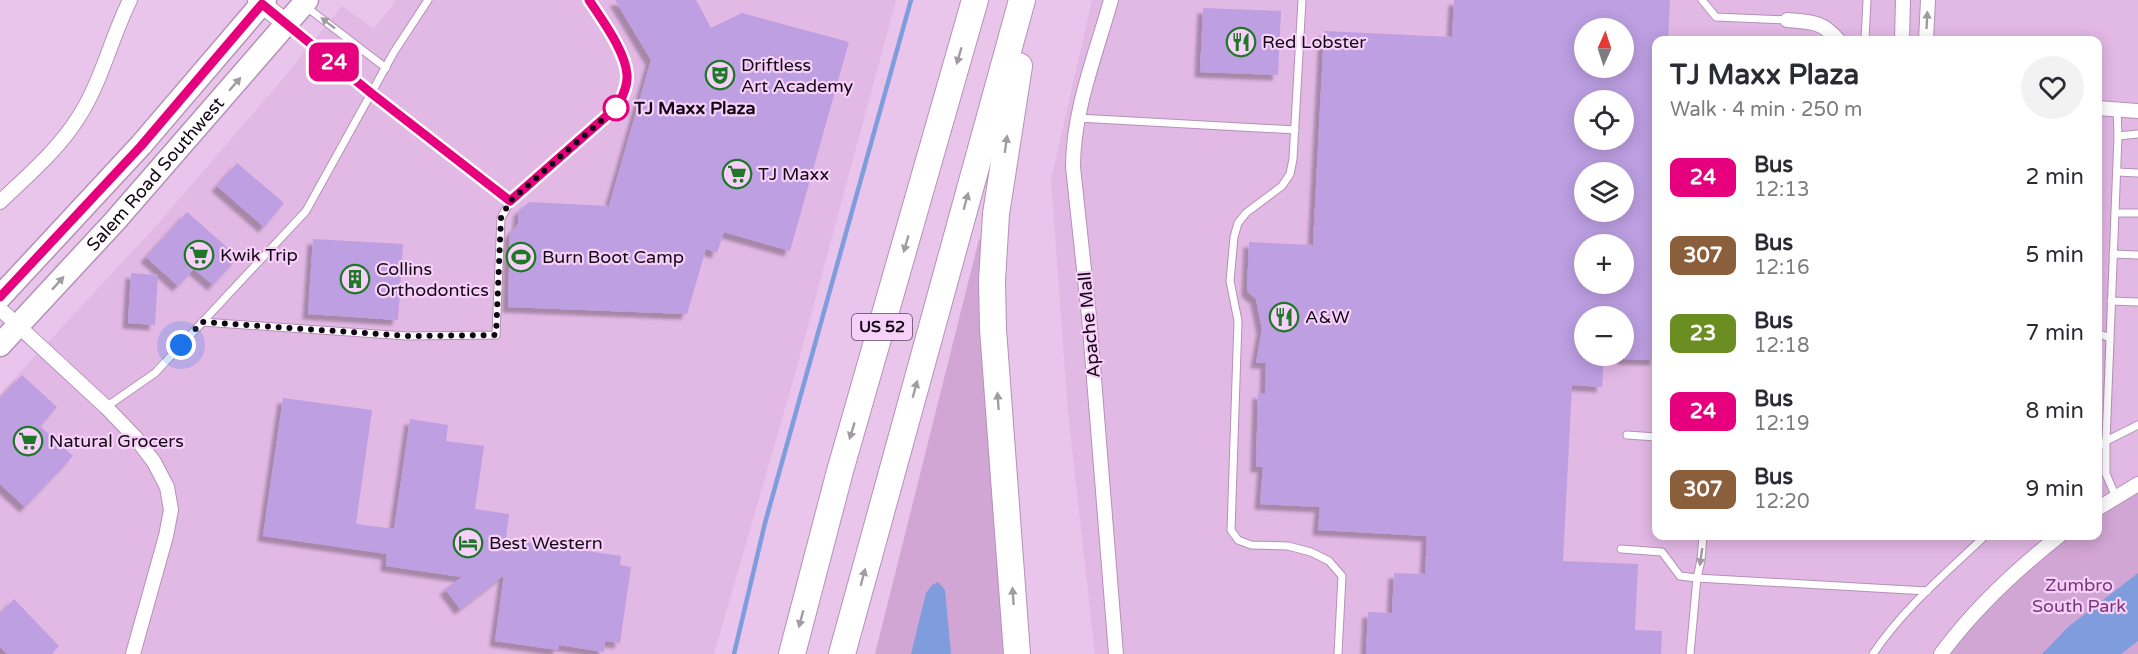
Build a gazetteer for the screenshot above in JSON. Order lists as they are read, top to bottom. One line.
{"streets":{"highway":["US 52"],"main road":["Salem Road Southwest"],"street":["Apache Mall"]},"parks":["Zumbro South Park"],"places":{"restaurant":["Red Lobster","A&W"],"theatre":["Driftless Art Academy"],"other":["TJ Maxx Plaza"],"supermarket":["TJ Maxx","Kwik Trip","Natural Grocers"],"sports":["Burn Boot Camp"],"building":["Collins Orthodontics"],"hotel":["Best Western"]},"lines":["bus line 24"],"north":"top","page":{"on_map":"24","map_buttons":["+","−"],"heading":["TJ Maxx Plaza","Walk · 4 min · 250 m"],"list":[{"mark":"24","name":"Bus","note":"12:13","value":"2 min"},{"mark":"307","name":"Bus","note":"12:16","value":"5 min"},{"mark":"23","name":"Bus","note":"12:18","value":"7 min"},{"mark":"24","name":"Bus","note":"12:19","value":"8 min"},{"mark":"307","name":"Bus","note":"12:20","value":"9 min"}]}}
